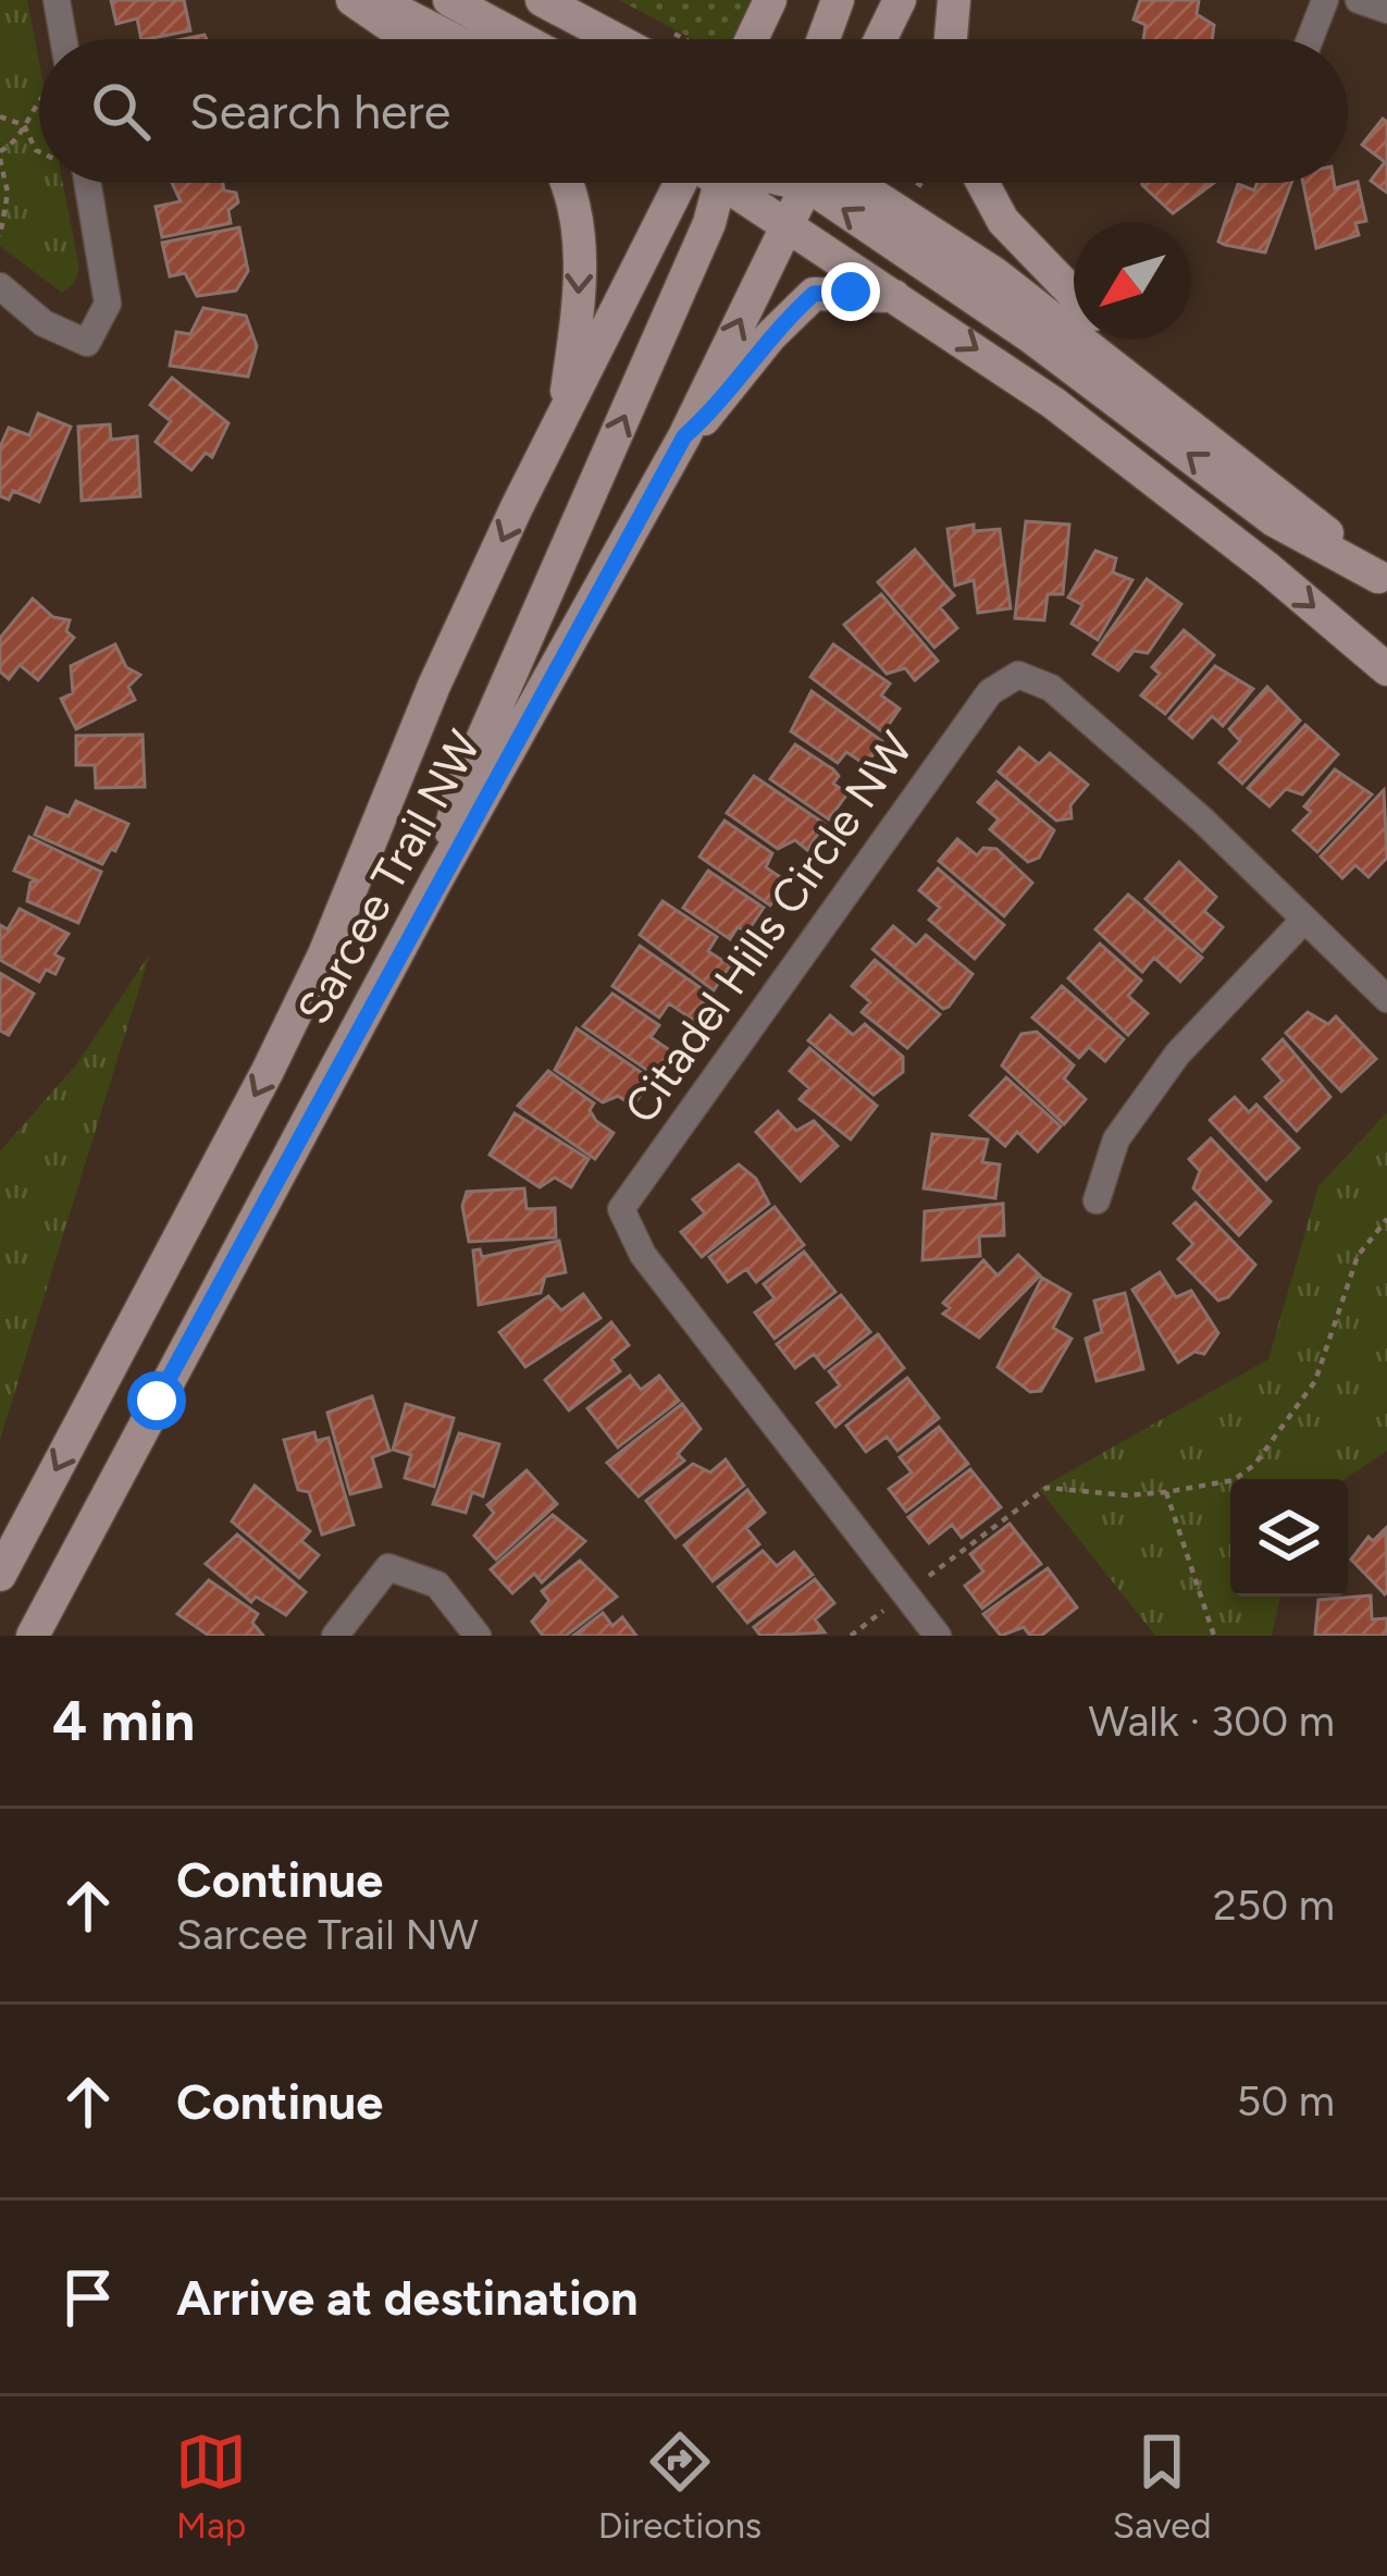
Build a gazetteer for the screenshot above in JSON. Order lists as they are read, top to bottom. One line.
{"streets":{"main road":["Sarcee Trail NW"],"street":["Citadel Hills Circle NW"]},"north":"bottom left","page":{"search":"Search here","heading":["4 min","Walk · 300 m"],"list":[["Continue","Sarcee Trail NW","250 m"],["Continue","50 m"],"Arrive at destination"],"nav":["Map","Directions","Saved"]}}
